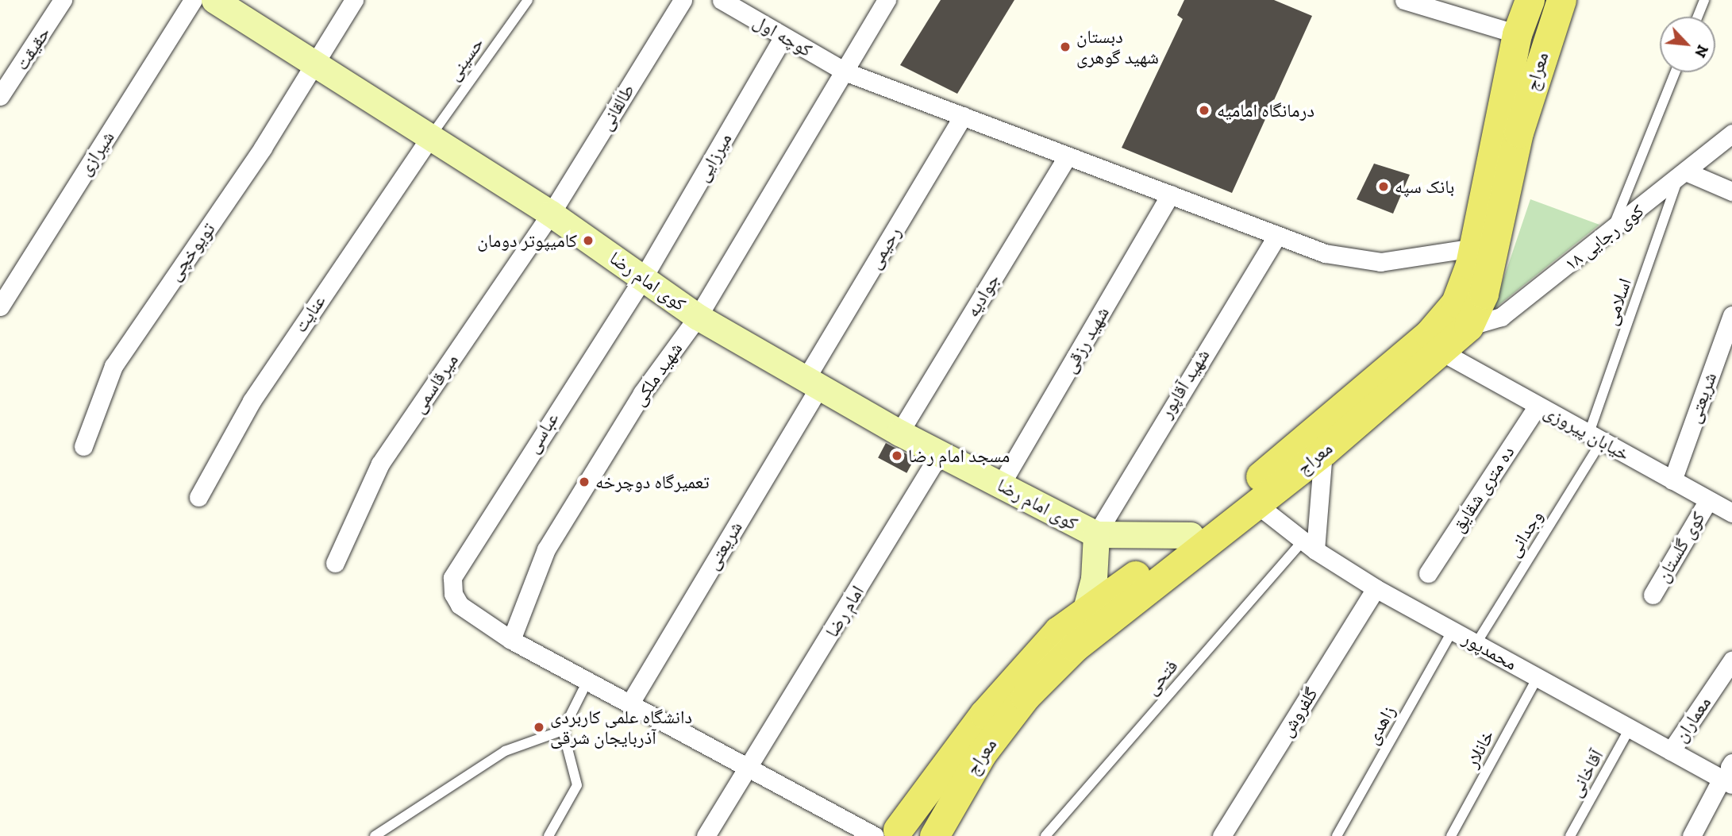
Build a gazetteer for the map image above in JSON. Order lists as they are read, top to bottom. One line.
{"streets":{"main road":["معراج"],"street":["کوچه اول","حقیقت","طالقانی","شیرازی","میرزایی","کوی رجایی ۱۸","رحیمی","تویوخچی","کوی امام رضا","جوادیه","عنایت","شهید رزقی","شهید ملکی","میرقاسمی","شهید آقاپور","شریعتی","عباسی","خیابان پیروزی","ده متری شقایق","کوی گلستان","امام رضا","محمدپور","گلفروش","معماران"],"lane":["حسینی","اسلامی","وجدانی","فتحی","زاهدی","خانلار","آقاخانی"]},"crossings":[["کوچه اول","معراج"],["کوچه اول","میرزایی"],["کوچه اول","رحیمی"],["کوچه اول","جوادیه"],["کوچه اول","شهید رزقی"],["کوچه اول","شهید ملکی"],["کوچه اول","شهید آقاپور"],["حسینی","کوی امام رضا"],["حسینی","عنایت"],["معراج","کوی رجایی ۱۸"],["معراج","خیابان پیروزی"],["معراج","محمدپور"],["طالقانی","کوی امام رضا"],["طالقانی","میرقاسمی"],["میرزایی","کوی امام رضا"],["میرزایی","عباسی"],["کوی رجایی ۱۸","اسلامی"],["رحیمی","کوی امام رضا"],["رحیمی","شریعتی"],["تویوخچی","کوی امام رضا"],["کوی امام رضا","جوادیه"],["کوی امام رضا","عنایت"],["کوی امام رضا","شهید رزقی"],["کوی امام رضا","شهید ملکی"],["کوی امام رضا","میرقاسمی"],["کوی امام رضا","شهید آقاپور"],["کوی امام رضا","شریعتی"],["کوی امام رضا","عباسی"],["کوی امام رضا","امام رضا"],["اسلامی","خیابان پیروزی"],["اسلامی","وجدانی"],["شهید ملکی","عباسی"],["شریعتی","خیابان پیروزی"],["خیابان پیروزی","ده متری شقایق"],["خیابان پیروزی","وجدانی"],["خیابان پیروزی","کوی گلستان"],["وجدانی","محمدپور"],["محمدپور","فتحی"],["محمدپور","گلفروش"],["محمدپور","معماران"],["محمدپور","زاهدی"],["محمدپور","خانلار"],["محمدپور","آقاخانی"]],"places":["دبستان شهید گوهری","درمانگاه امامیه","بانک سپه","کامیپوتر دومان","مسجد امام رضا","تعمیرگاه دوچرخه","دانشگاه علمی کاربردی آذربایجان شرقی"],"north":"bottom right"}
